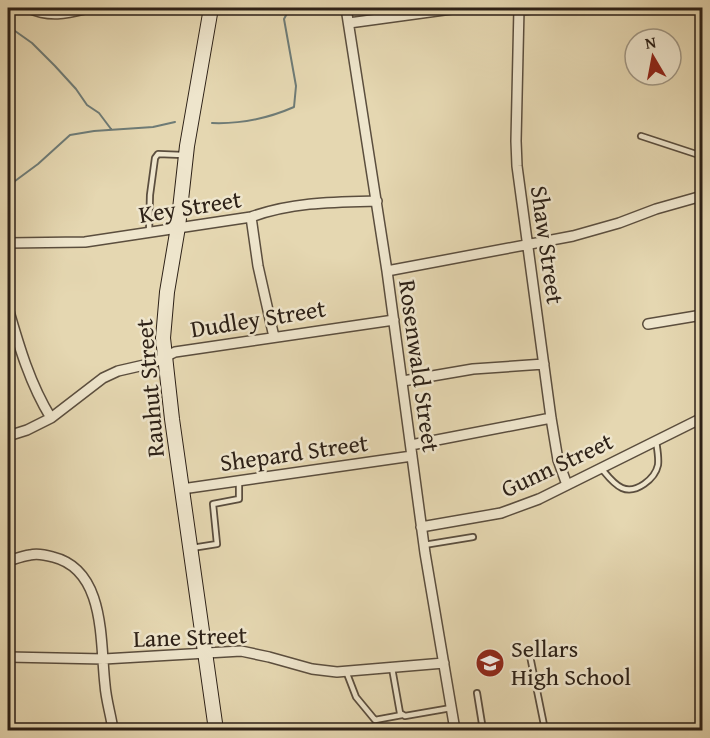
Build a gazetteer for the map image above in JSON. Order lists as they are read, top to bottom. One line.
{"streets":{"main road":["Rauhut Street"],"street":["Key Street","Shaw Street","Dudley Street","Rosenwald Street","Shepard Street","Gunn Street","Lane Street"]},"crossings":[["Key Street","Rosenwald Street"],["Key Street","Rauhut Street"],["Shaw Street","Gunn Street"],["Dudley Street","Rosenwald Street"],["Dudley Street","Rauhut Street"],["Rosenwald Street","Shepard Street"],["Rosenwald Street","Gunn Street"],["Rosenwald Street","Lane Street"],["Rauhut Street","Shepard Street"],["Rauhut Street","Lane Street"]],"places":{"school or university":["Sellars High School"]},"north":"top"}
